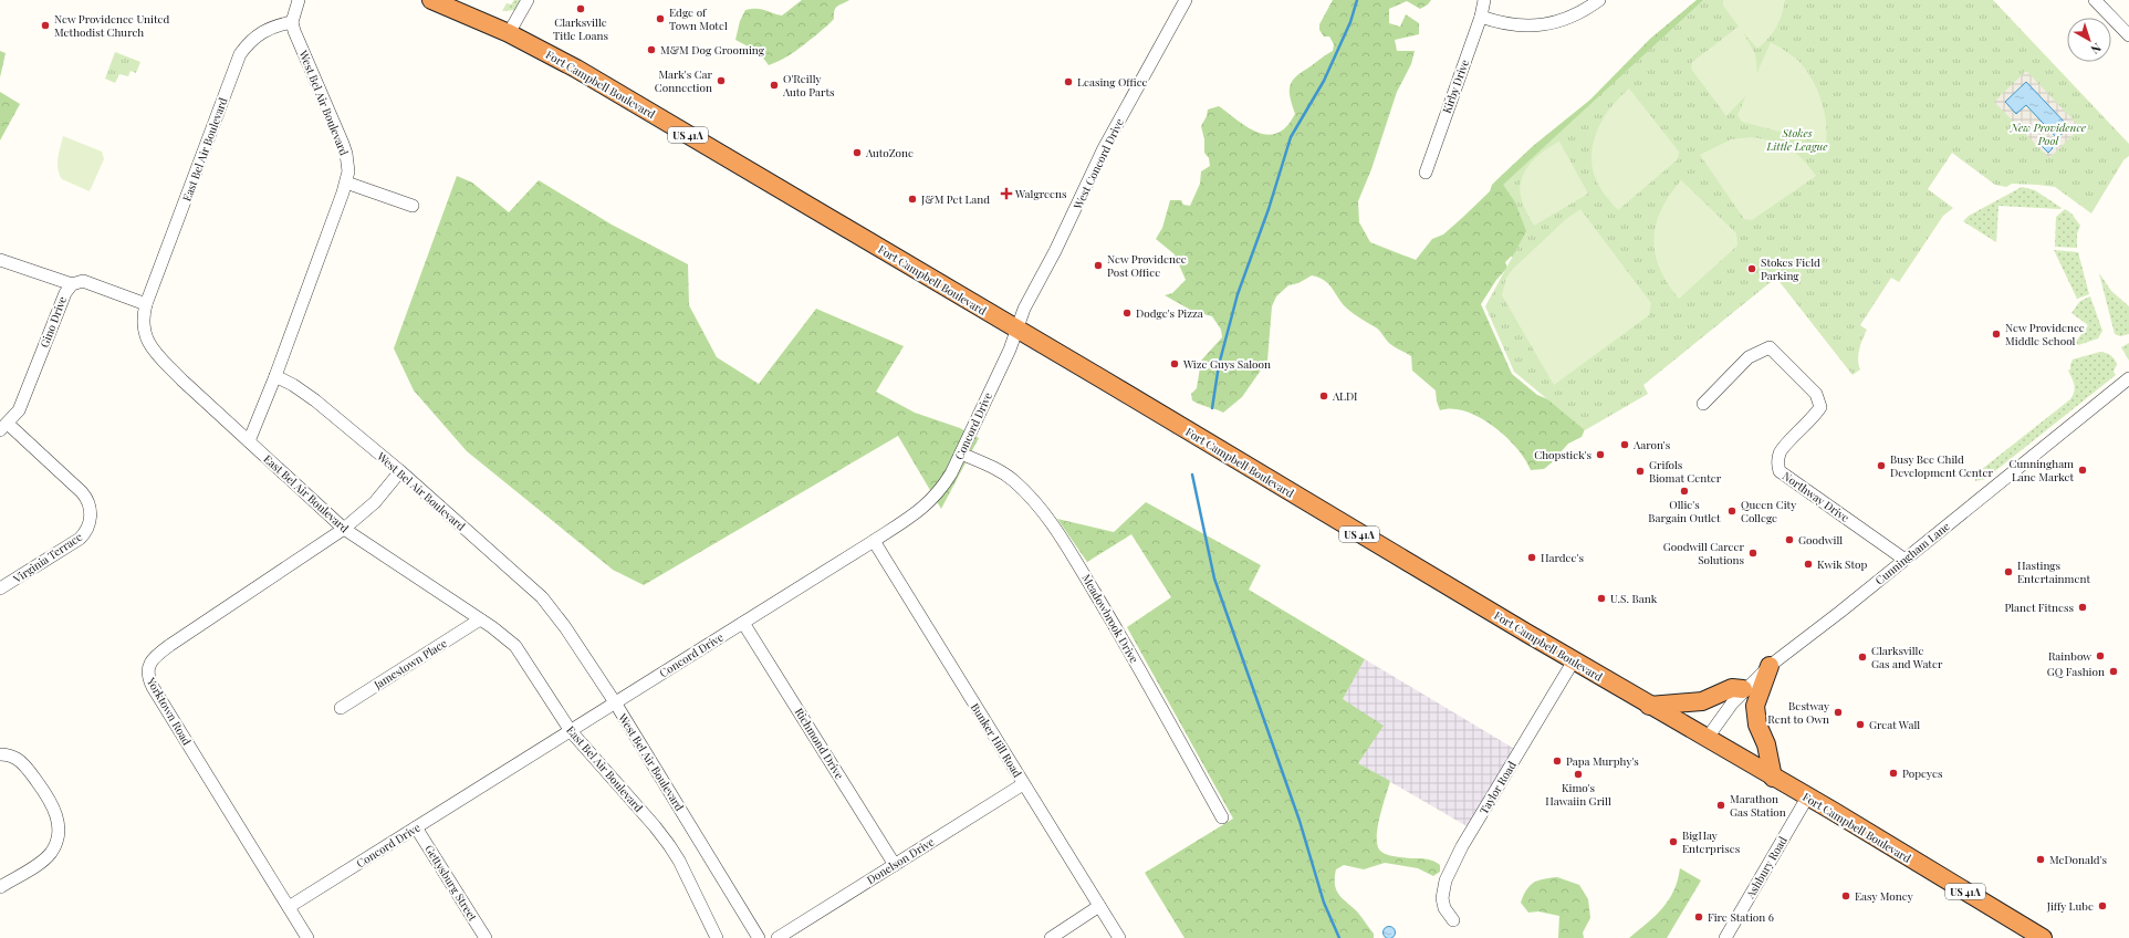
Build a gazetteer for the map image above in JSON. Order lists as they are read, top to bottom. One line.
{"streets":{"highway":["Fort Campbell Boulevard","US 41A"],"street":["Kirby Drive","West Bel Air Boulevard","East Bel Air Boulevard","West Concord Drive","Gino Drive","Concord Drive","Northway Drive","Cunningham Lane","Virginia Terrace","Meadowbrook Drive","Jamestown Place","Yorktown Road","Bunker Hill Road","Richmond Drive","Taylor Road","Donelson Drive","Ashbury Road","Gettysburg Street"]},"crossings":[["Fort Campbell Boulevard","West Concord Drive"],["Fort Campbell Boulevard","Concord Drive"],["Fort Campbell Boulevard","Cunningham Lane"],["Fort Campbell Boulevard","Taylor Road"],["Fort Campbell Boulevard","Ashbury Road"],["West Bel Air Boulevard","East Bel Air Boulevard"],["West Bel Air Boulevard","Concord Drive"],["West Bel Air Boulevard","Yorktown Road"],["East Bel Air Boulevard","Gino Drive"],["East Bel Air Boulevard","Concord Drive"],["East Bel Air Boulevard","Jamestown Place"],["East Bel Air Boulevard","Yorktown Road"],["West Concord Drive","Concord Drive"],["Gino Drive","Virginia Terrace"],["Concord Drive","Meadowbrook Drive"],["Concord Drive","Yorktown Road"],["Concord Drive","Bunker Hill Road"],["Concord Drive","Richmond Drive"],["Concord Drive","Gettysburg Street"],["Northway Drive","Cunningham Lane"],["Bunker Hill Road","Donelson Drive"],["Richmond Drive","Donelson Drive"]],"parks":["New Providence Pool","Stokes Little League"],"places":{"other":["Clarksville Title Loans","Edge of Town Motel","New Providence United Methodist Church","M&M Dog Grooming","Mark's Car Connection","Leasing Office","O'Reilly Auto Parts","AutoZone","J&M Pet Land","New Providence Post Office","Stokes Field Parking","Dodge's Pizza","New Providence Middle School","Wize Guys Saloon","ALDI","Aaron's","Chopstick's","Busy Bee Child Development Center","Cunningham Lane Market","Grifols Biomat Center","Ollie's Bargain Outlet","Queen City College","Goodwill","Goodwill Career Solutions","Hardee's","Kwik Stop","Hastings Entertainment","U.S. Bank","Planet Fitness","Rainbow","Clarksville Gas and Water","GQ Fashion","Bestway Rent to Own","Great Wall","Papa Murphy's","Popeyes","Kimo's Hawaiin Grill","Marathon Gas Station","BigHay Enterprises","McDonald's","Easy Money","Jiffy Lube","Fire Station 6"],"health":["Walgreens"]},"north":"bottom right"}
